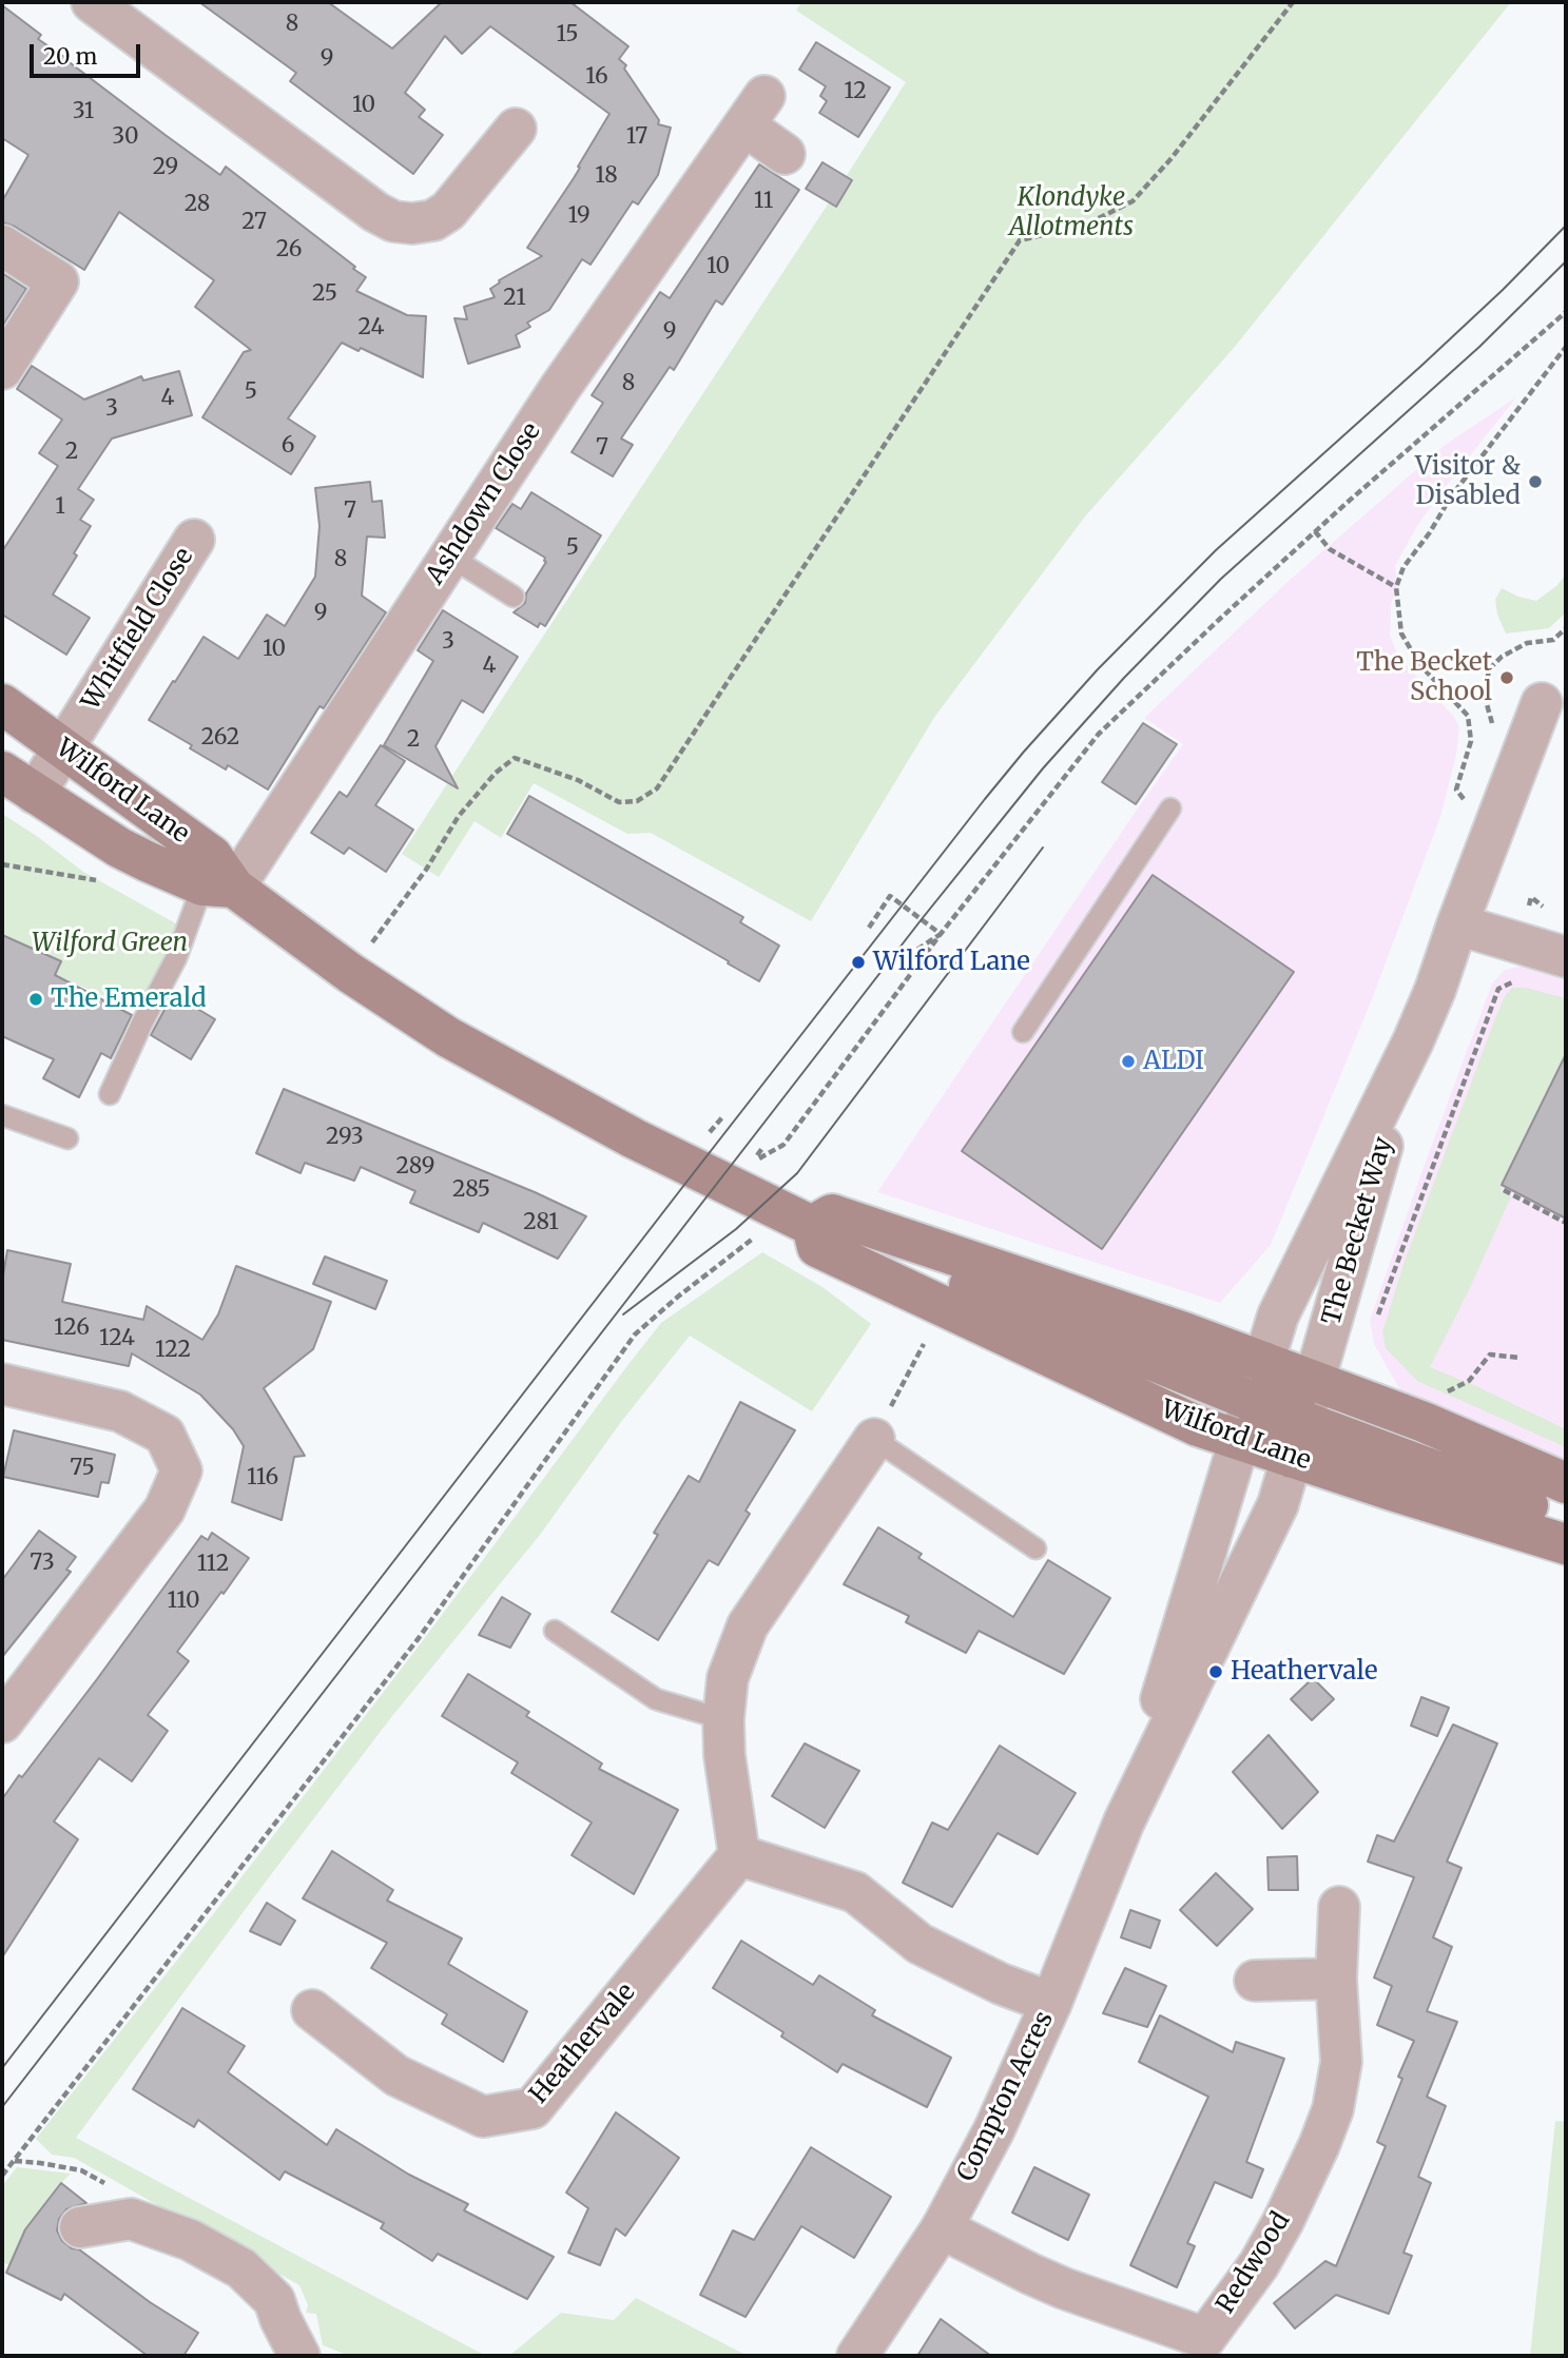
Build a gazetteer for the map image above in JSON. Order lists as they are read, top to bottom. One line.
{"streets":{"main road":["Wilford Lane"],"street":["Ashdown Close","Whitfield Close","The Becket Way","Heathervale","Compton Acres","Redwood"]},"crossings":[["Ashdown Close","Wilford Lane"],["Whitfield Close","Wilford Lane"],["Wilford Lane","The Becket Way"],["Wilford Lane","Compton Acres"],["The Becket Way","Compton Acres"],["Compton Acres","Redwood"]],"parks":["Klondyke Allotments","Wilford Green"],"places":["Visitor & Disabled","The Becket School","Wilford Lane","The Emerald","ALDI","Heathervale"],"house_numbers":["8","15","9","16","12","10","31","30","17","29","18","11","28","19","27","26","10","25","21","24","9","8","5","4","3","6","7","2","1","7","5","8","9","3","10","4","262","2","293","289","285","281","126","124","122","75","116","73","112","110"],"scale_bar":"20 m"}
